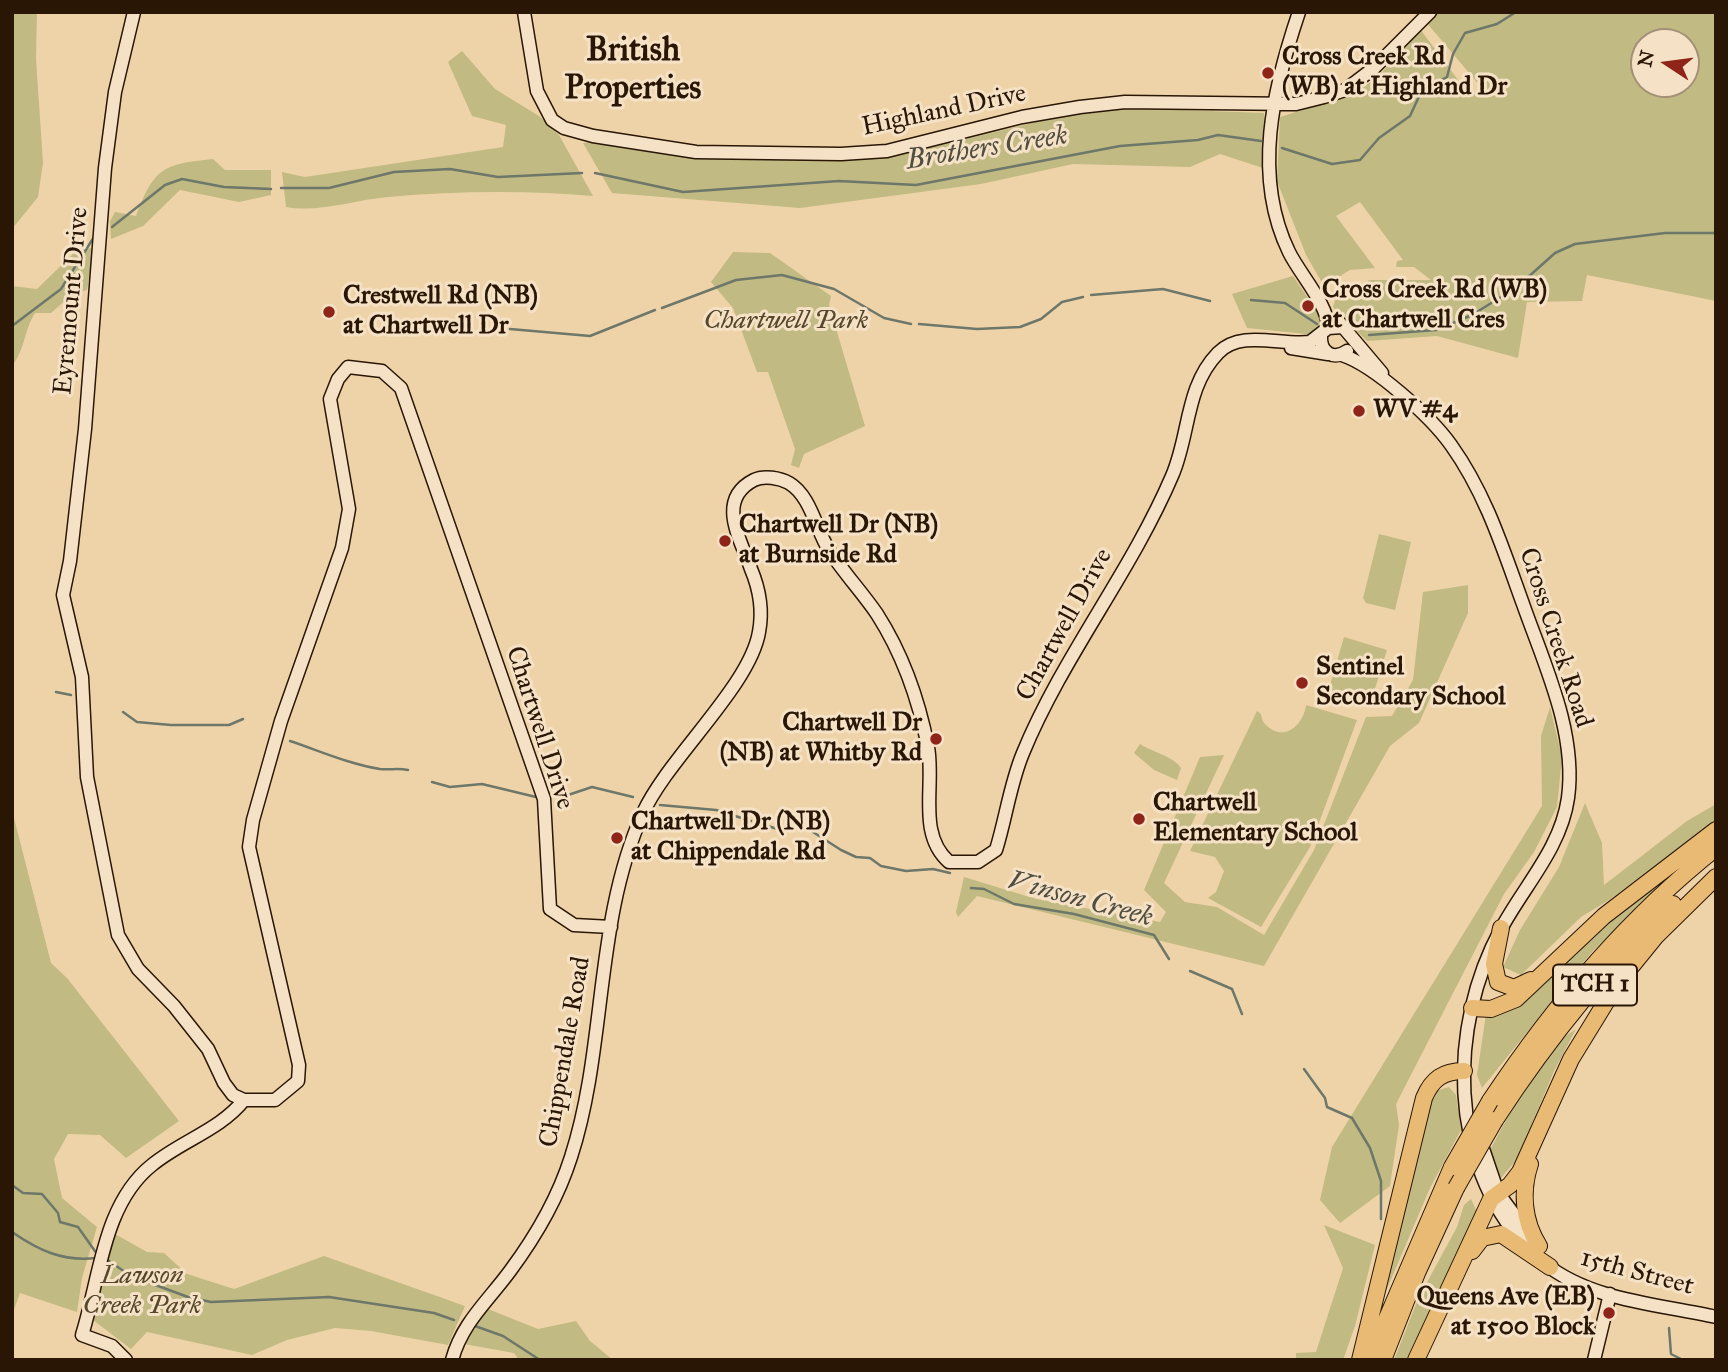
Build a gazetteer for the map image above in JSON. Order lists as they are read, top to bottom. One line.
{"streets":{"highway":["TCH 1"],"street":["Highland Drive","Eyremount Drive","Chartwell Drive","Cross Creek Road","Chippendale Road","15th Street"]},"crossings":[["Eyremount Drive","Chartwell Drive"],["Chartwell Drive","Chippendale Road"],["Cross Creek Road","15th Street"]],"districts":["British Properties"],"water":["Brothers Creek","Vinson Creek"],"parks":["Chartwell Park","Lawson Creek Park"],"places":["Cross Creek Rd (WB) at Highland Dr","Cross Creek Rd (WB) at Chartwell Cres","Crestwell Rd (NB) at Chartwell Dr","WV #4","Chartwell Dr (NB) at Burnside Rd","Sentinel Secondary School","Chartwell Dr (NB) at Whitby Rd","Chartwell Elementary School","Chartwell Dr (NB) at Chippendale Rd","Queens Ave (EB) at 1500 Block"],"north":"left"}
